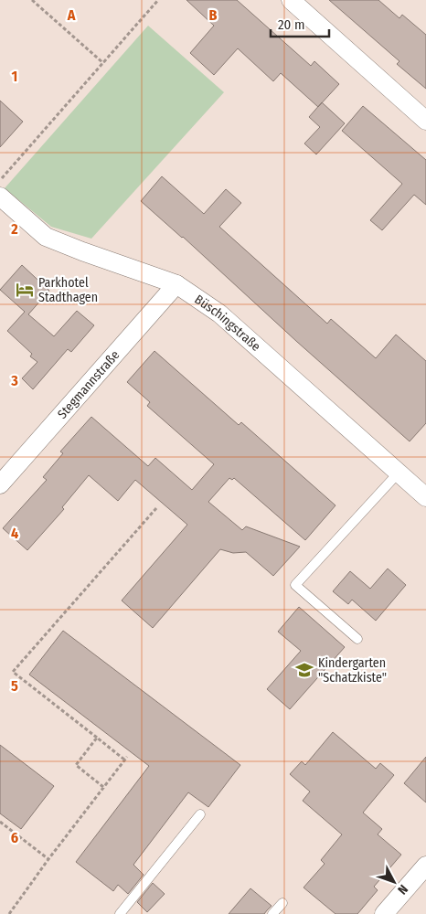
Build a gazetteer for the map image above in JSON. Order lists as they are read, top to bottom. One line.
{"streets":{"street":["Büschingstraße","Stegmannstraße"]},"crossings":[["Büschingstraße","Stegmannstraße"]],"places":{"hotel":["Parkhotel Stadthagen"],"school or university":["Kindergarten \"Schatzkiste\""]},"scale_bar":"20 m","north":"bottom right","grid":{"columns":["A","B"],"rows":["1","2","3","4","5","6"]}}
